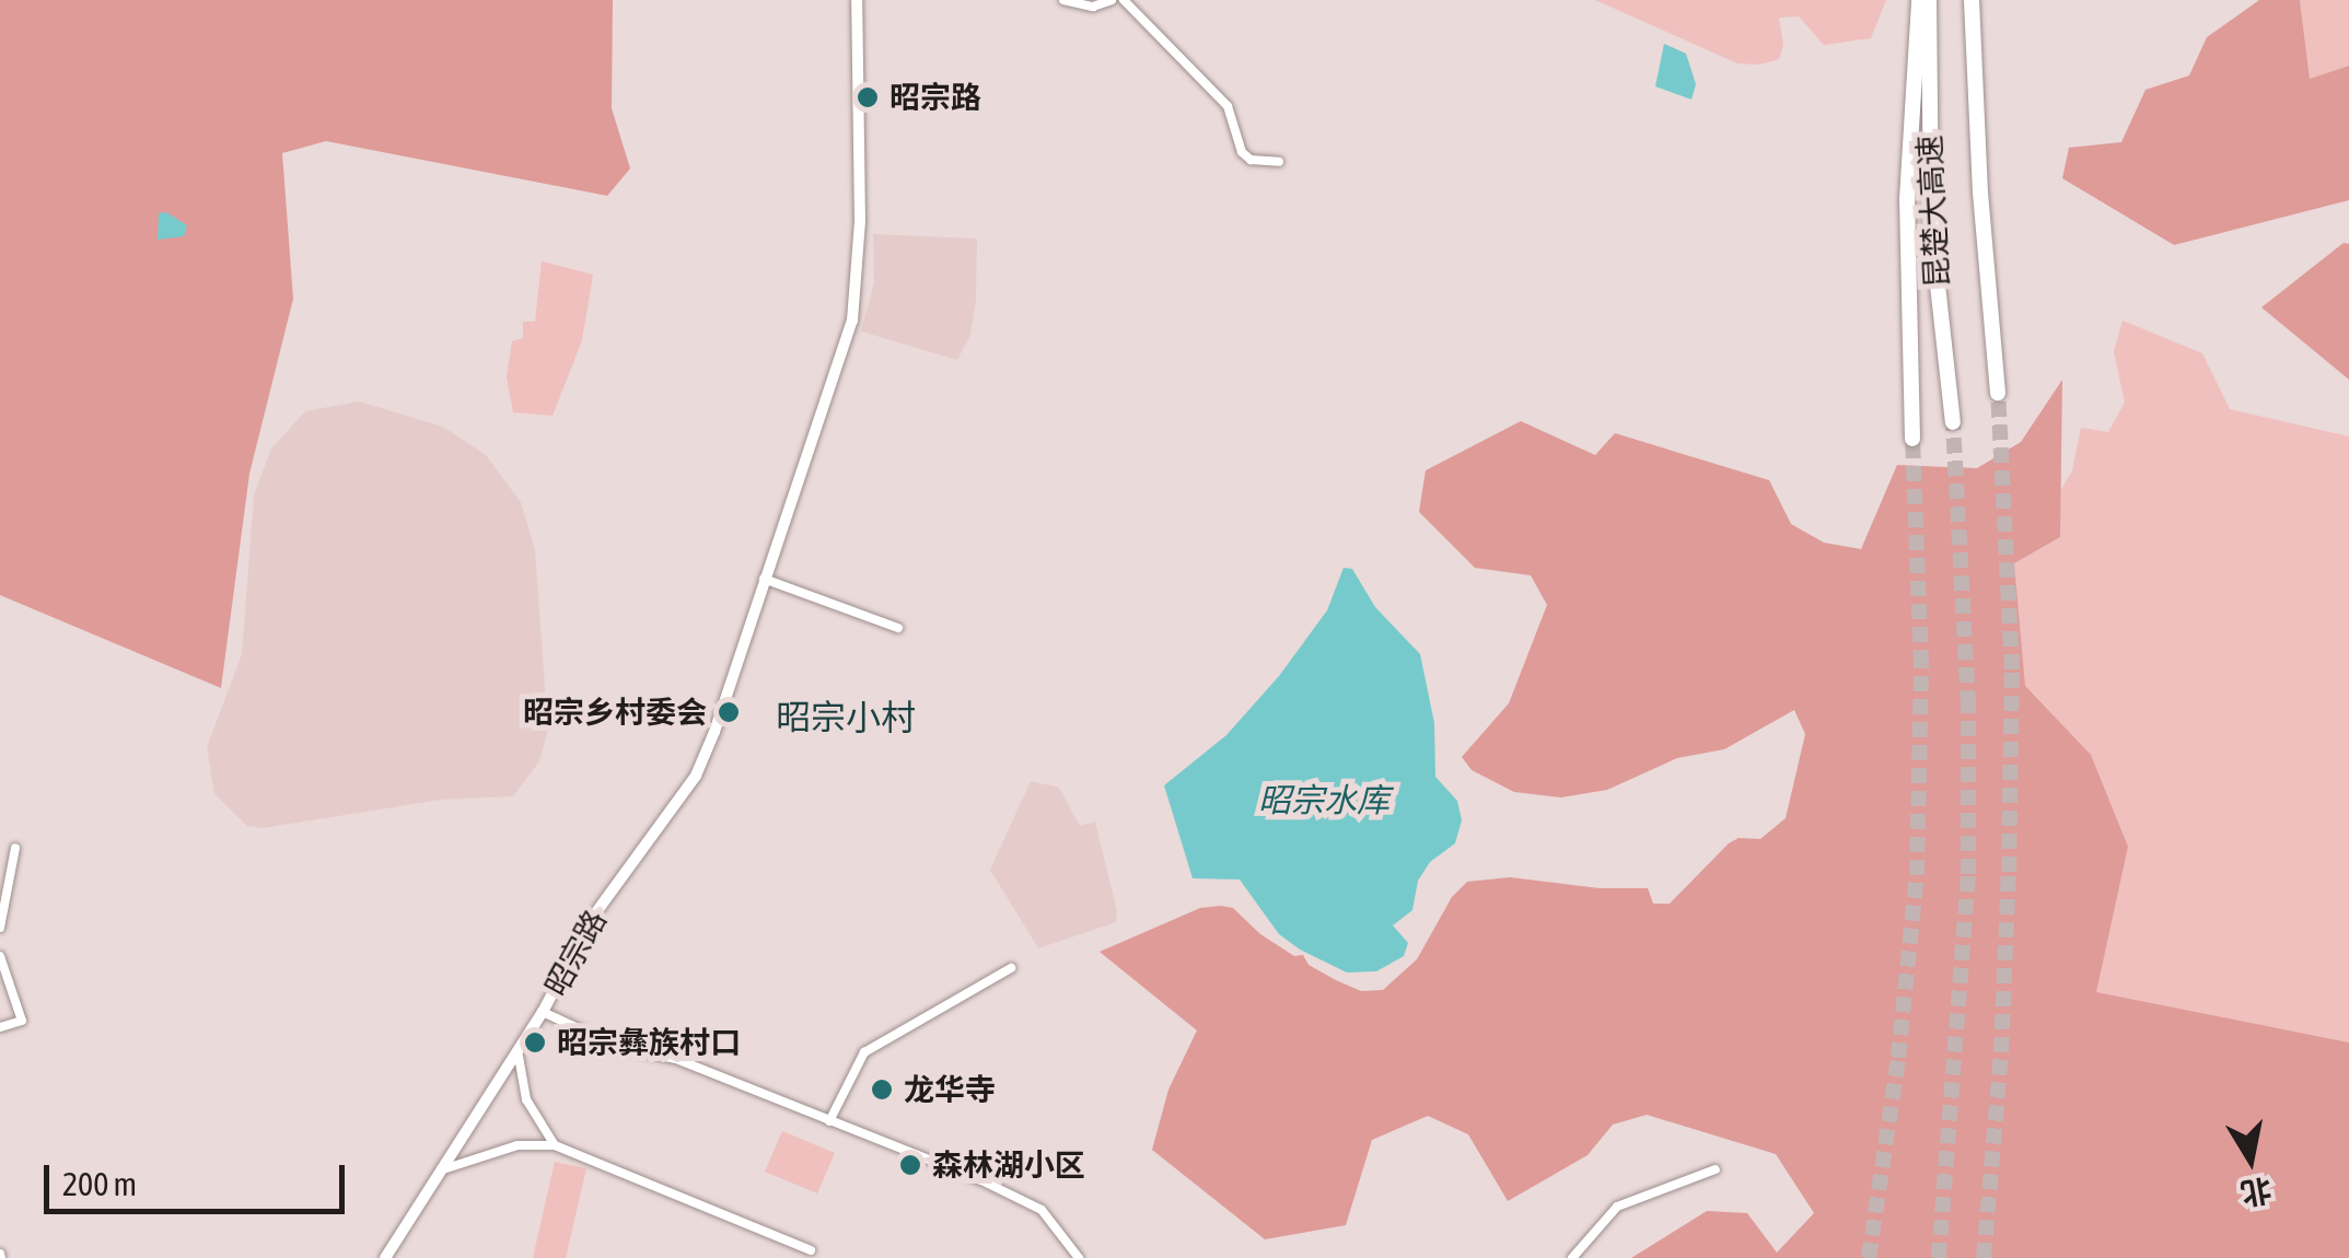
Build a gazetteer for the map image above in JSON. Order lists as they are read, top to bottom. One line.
{"streets":{"highway":["昆楚大高速"],"street":["昭宗路"]},"districts":["昭宗小村"],"water":["昭宗水库"],"places":["昭宗路","昭宗乡村委会","昭宗彝族村口","龙华寺","森林湖小区"],"scale_bar":"200 m","north":"bottom"}
